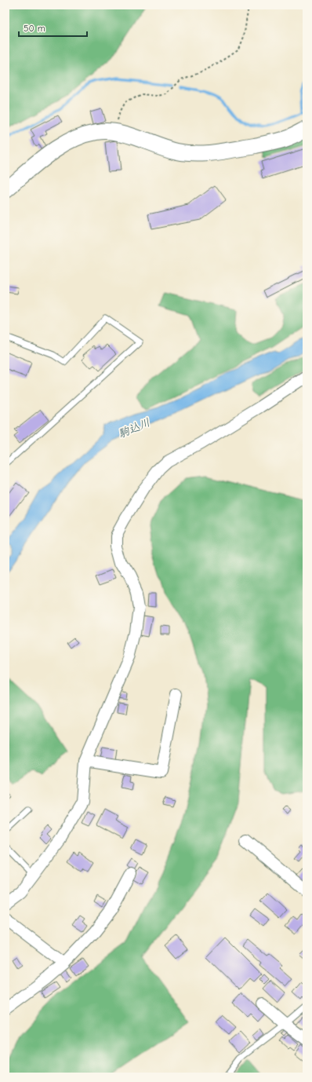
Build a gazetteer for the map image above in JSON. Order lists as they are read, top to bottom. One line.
{"water":["駒込川"],"scale_bar":"50 m"}
